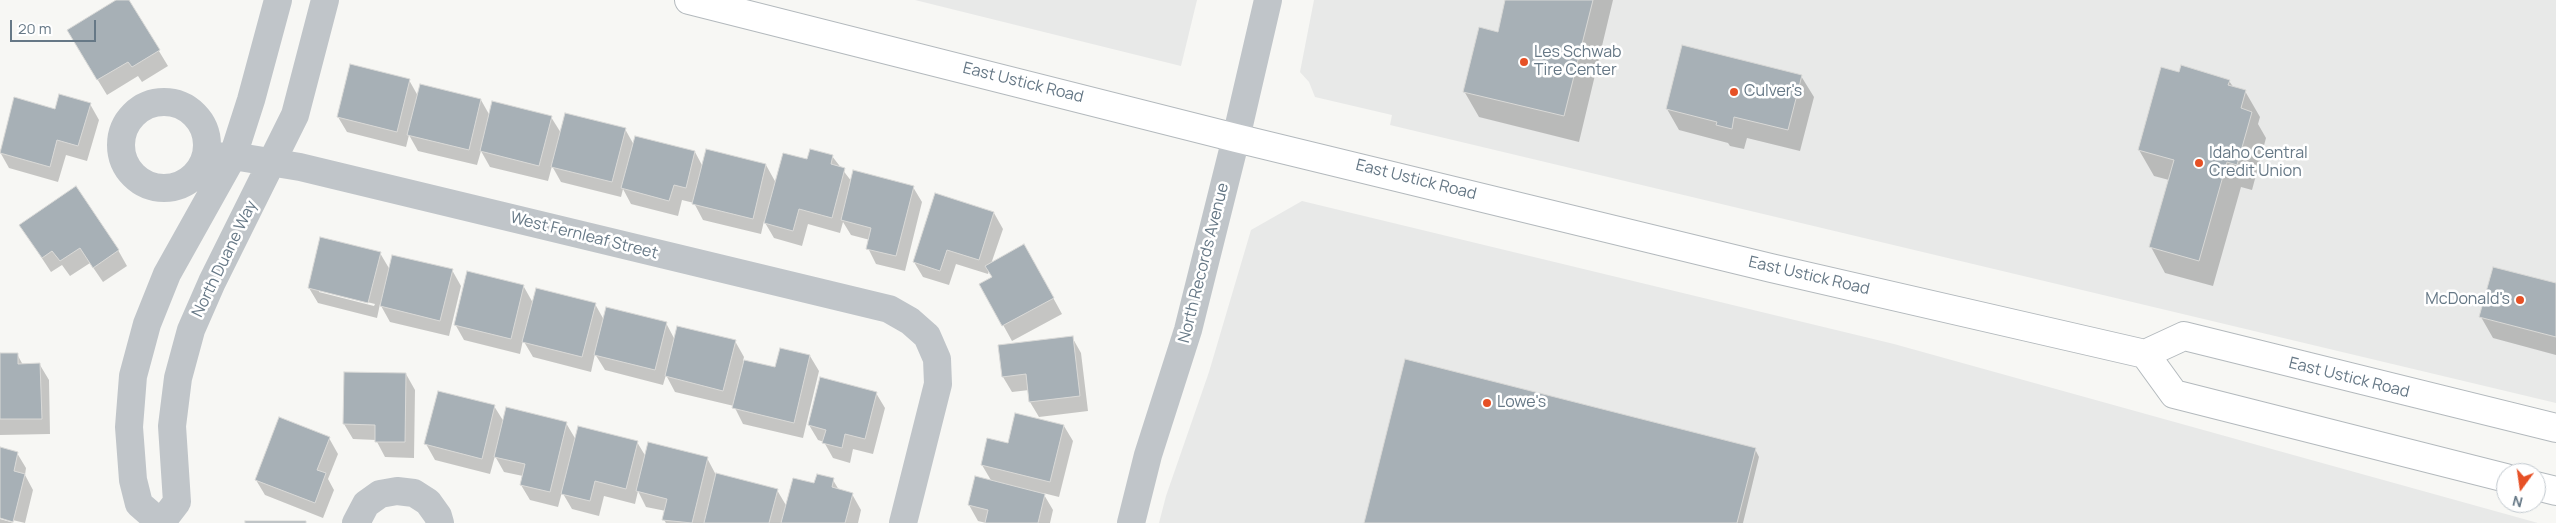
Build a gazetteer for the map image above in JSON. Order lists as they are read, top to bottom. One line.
{"streets":{"main road":["East Ustick Road"],"street":["West Fernleaf Street","North Duane Way","North Records Avenue"]},"crossings":[["East Ustick Road","North Records Avenue"],["West Fernleaf Street","North Duane Way"]],"places":["Les Schwab Tire Center","Culver's","Idaho Central Credit Union","McDonald's","Lowe's"],"scale_bar":"20 m","north":"bottom"}
